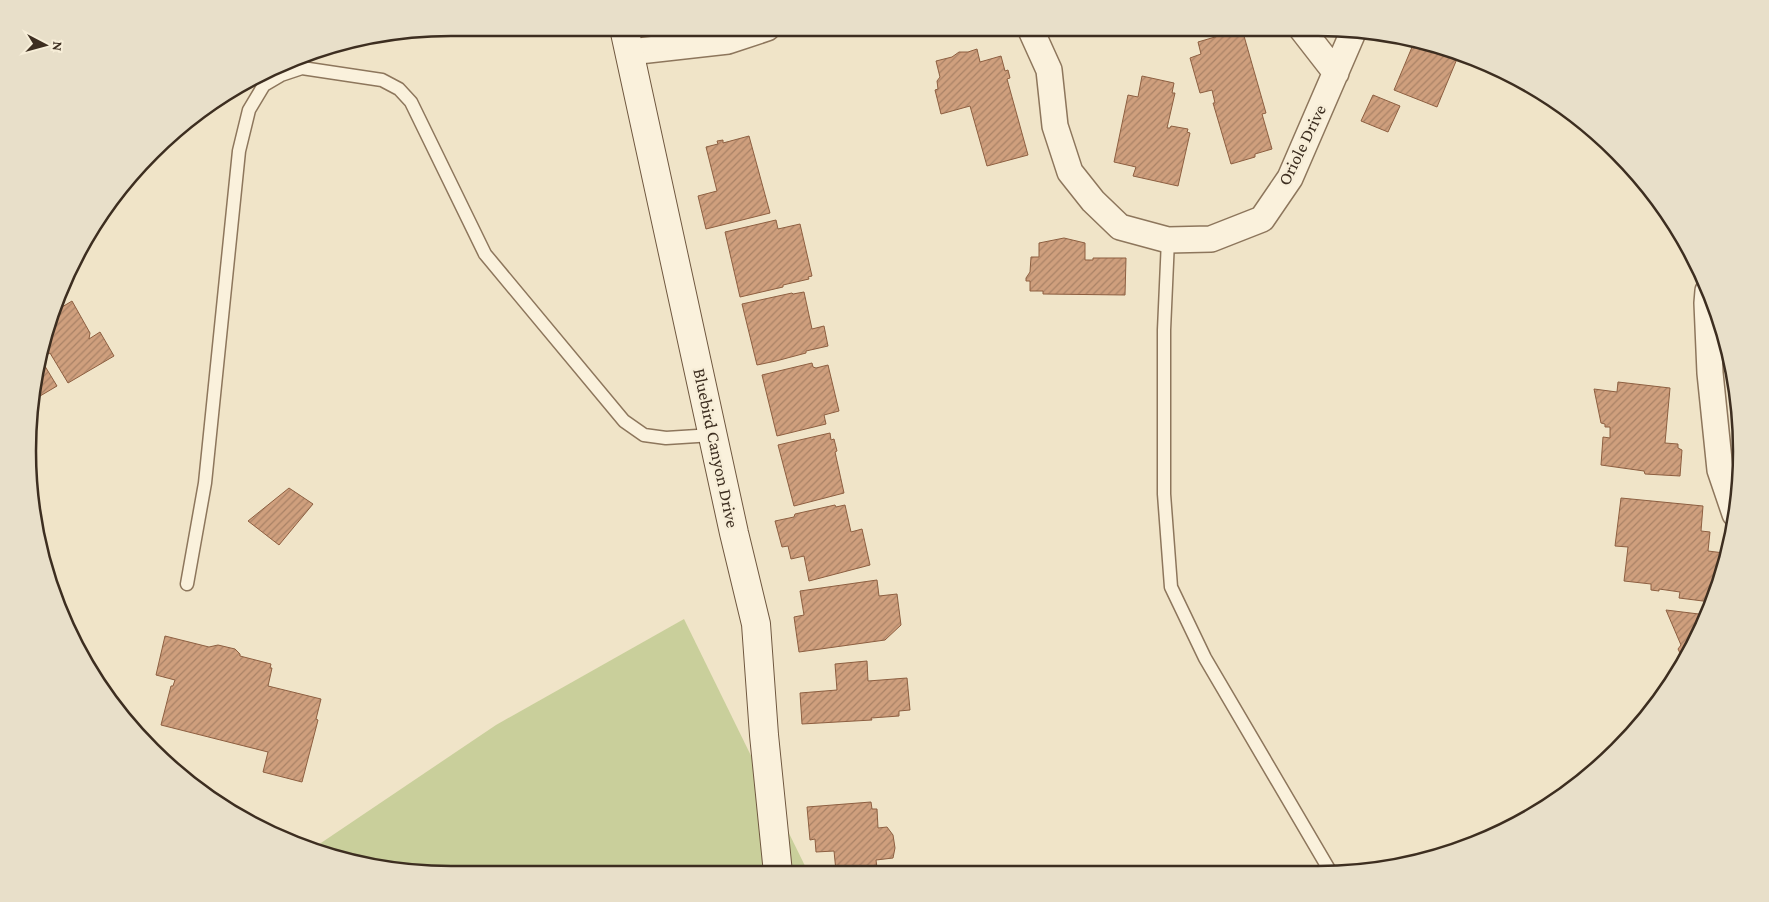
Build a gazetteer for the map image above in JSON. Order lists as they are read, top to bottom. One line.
{"streets":{"street":["Oriole Drive","Bluebird Canyon Drive"]},"north":"right"}
